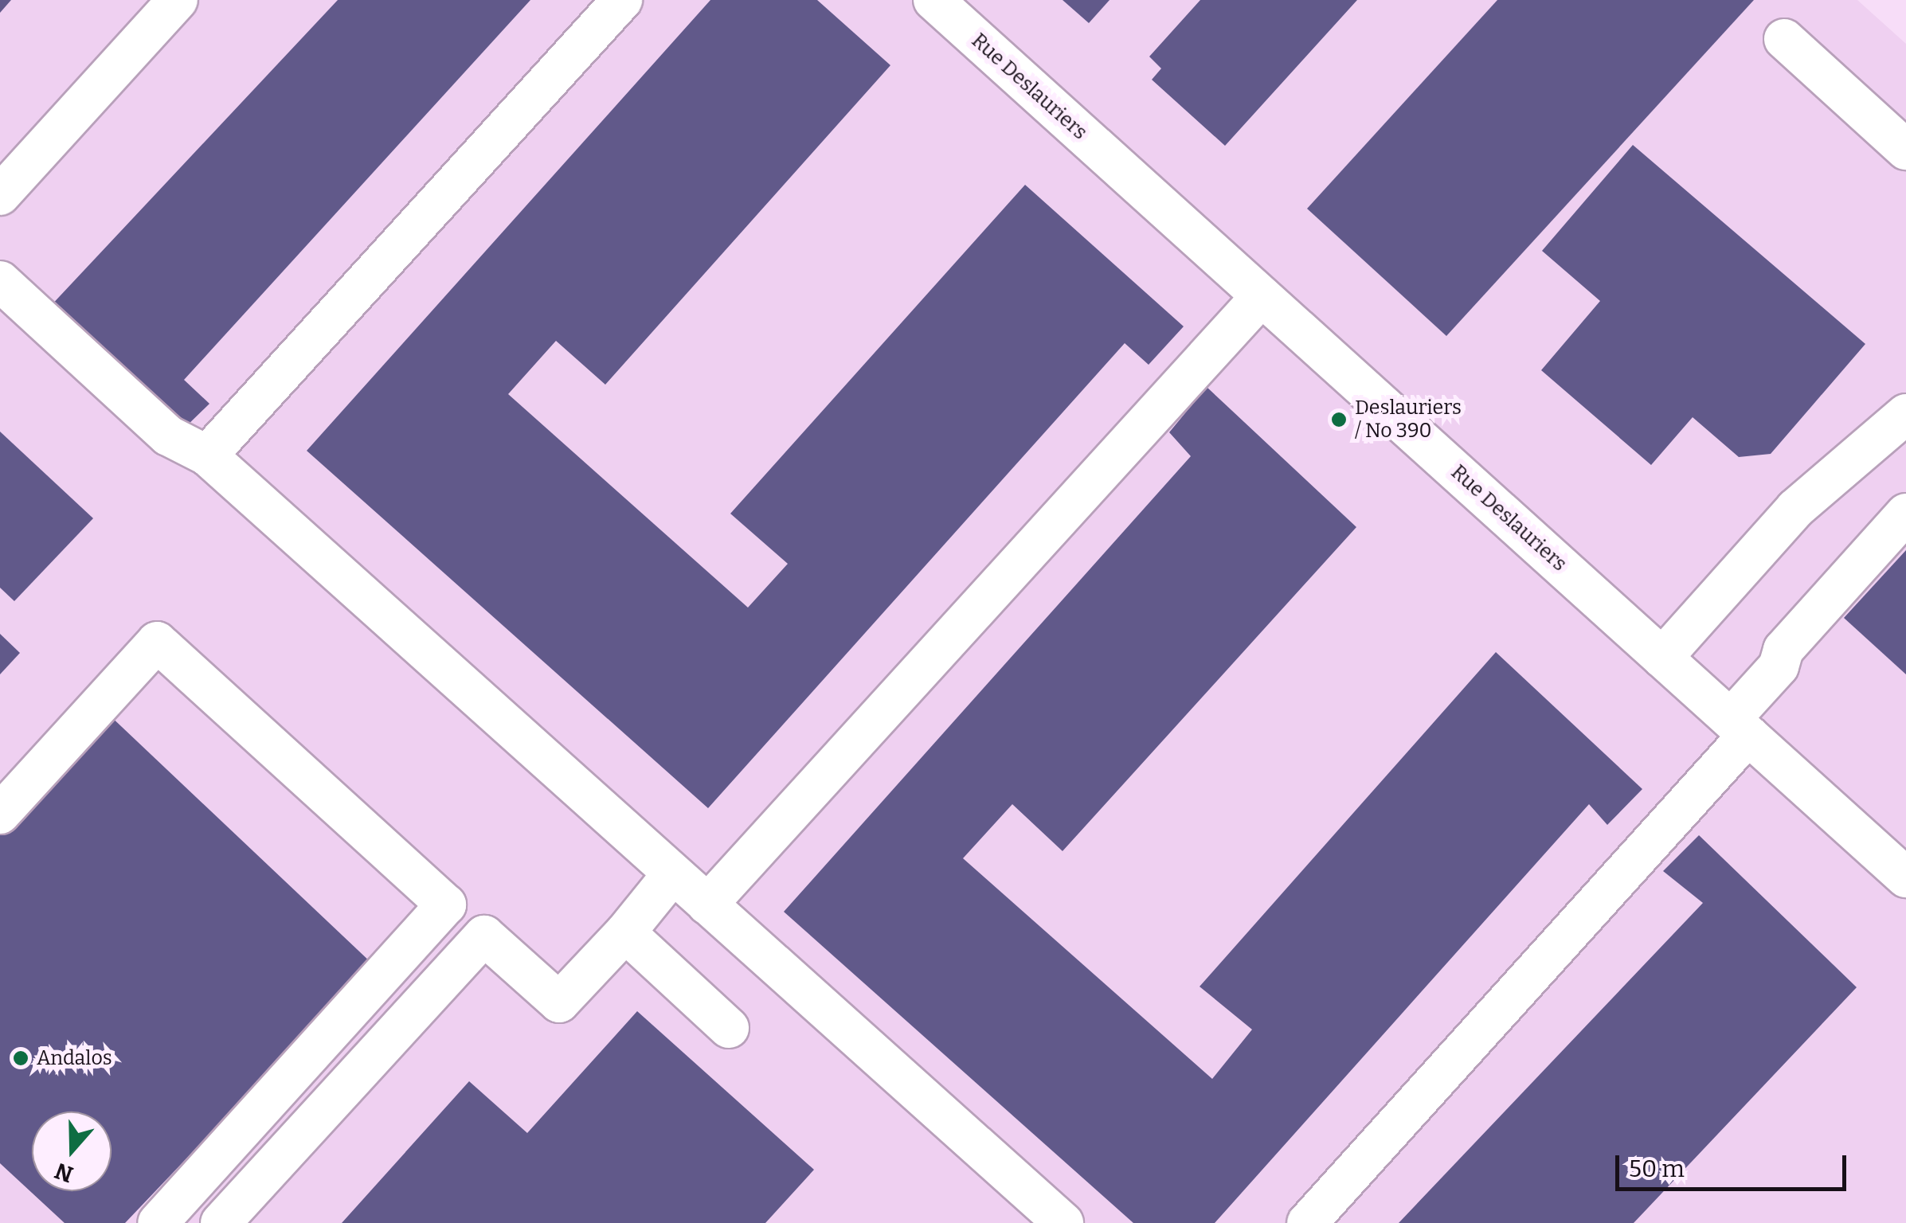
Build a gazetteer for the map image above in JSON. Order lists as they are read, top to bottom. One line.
{"streets":{"street":["Rue Deslauriers"]},"places":["Deslauriers / No 390","Andalos"],"scale_bar":"50 m","north":"bottom"}
